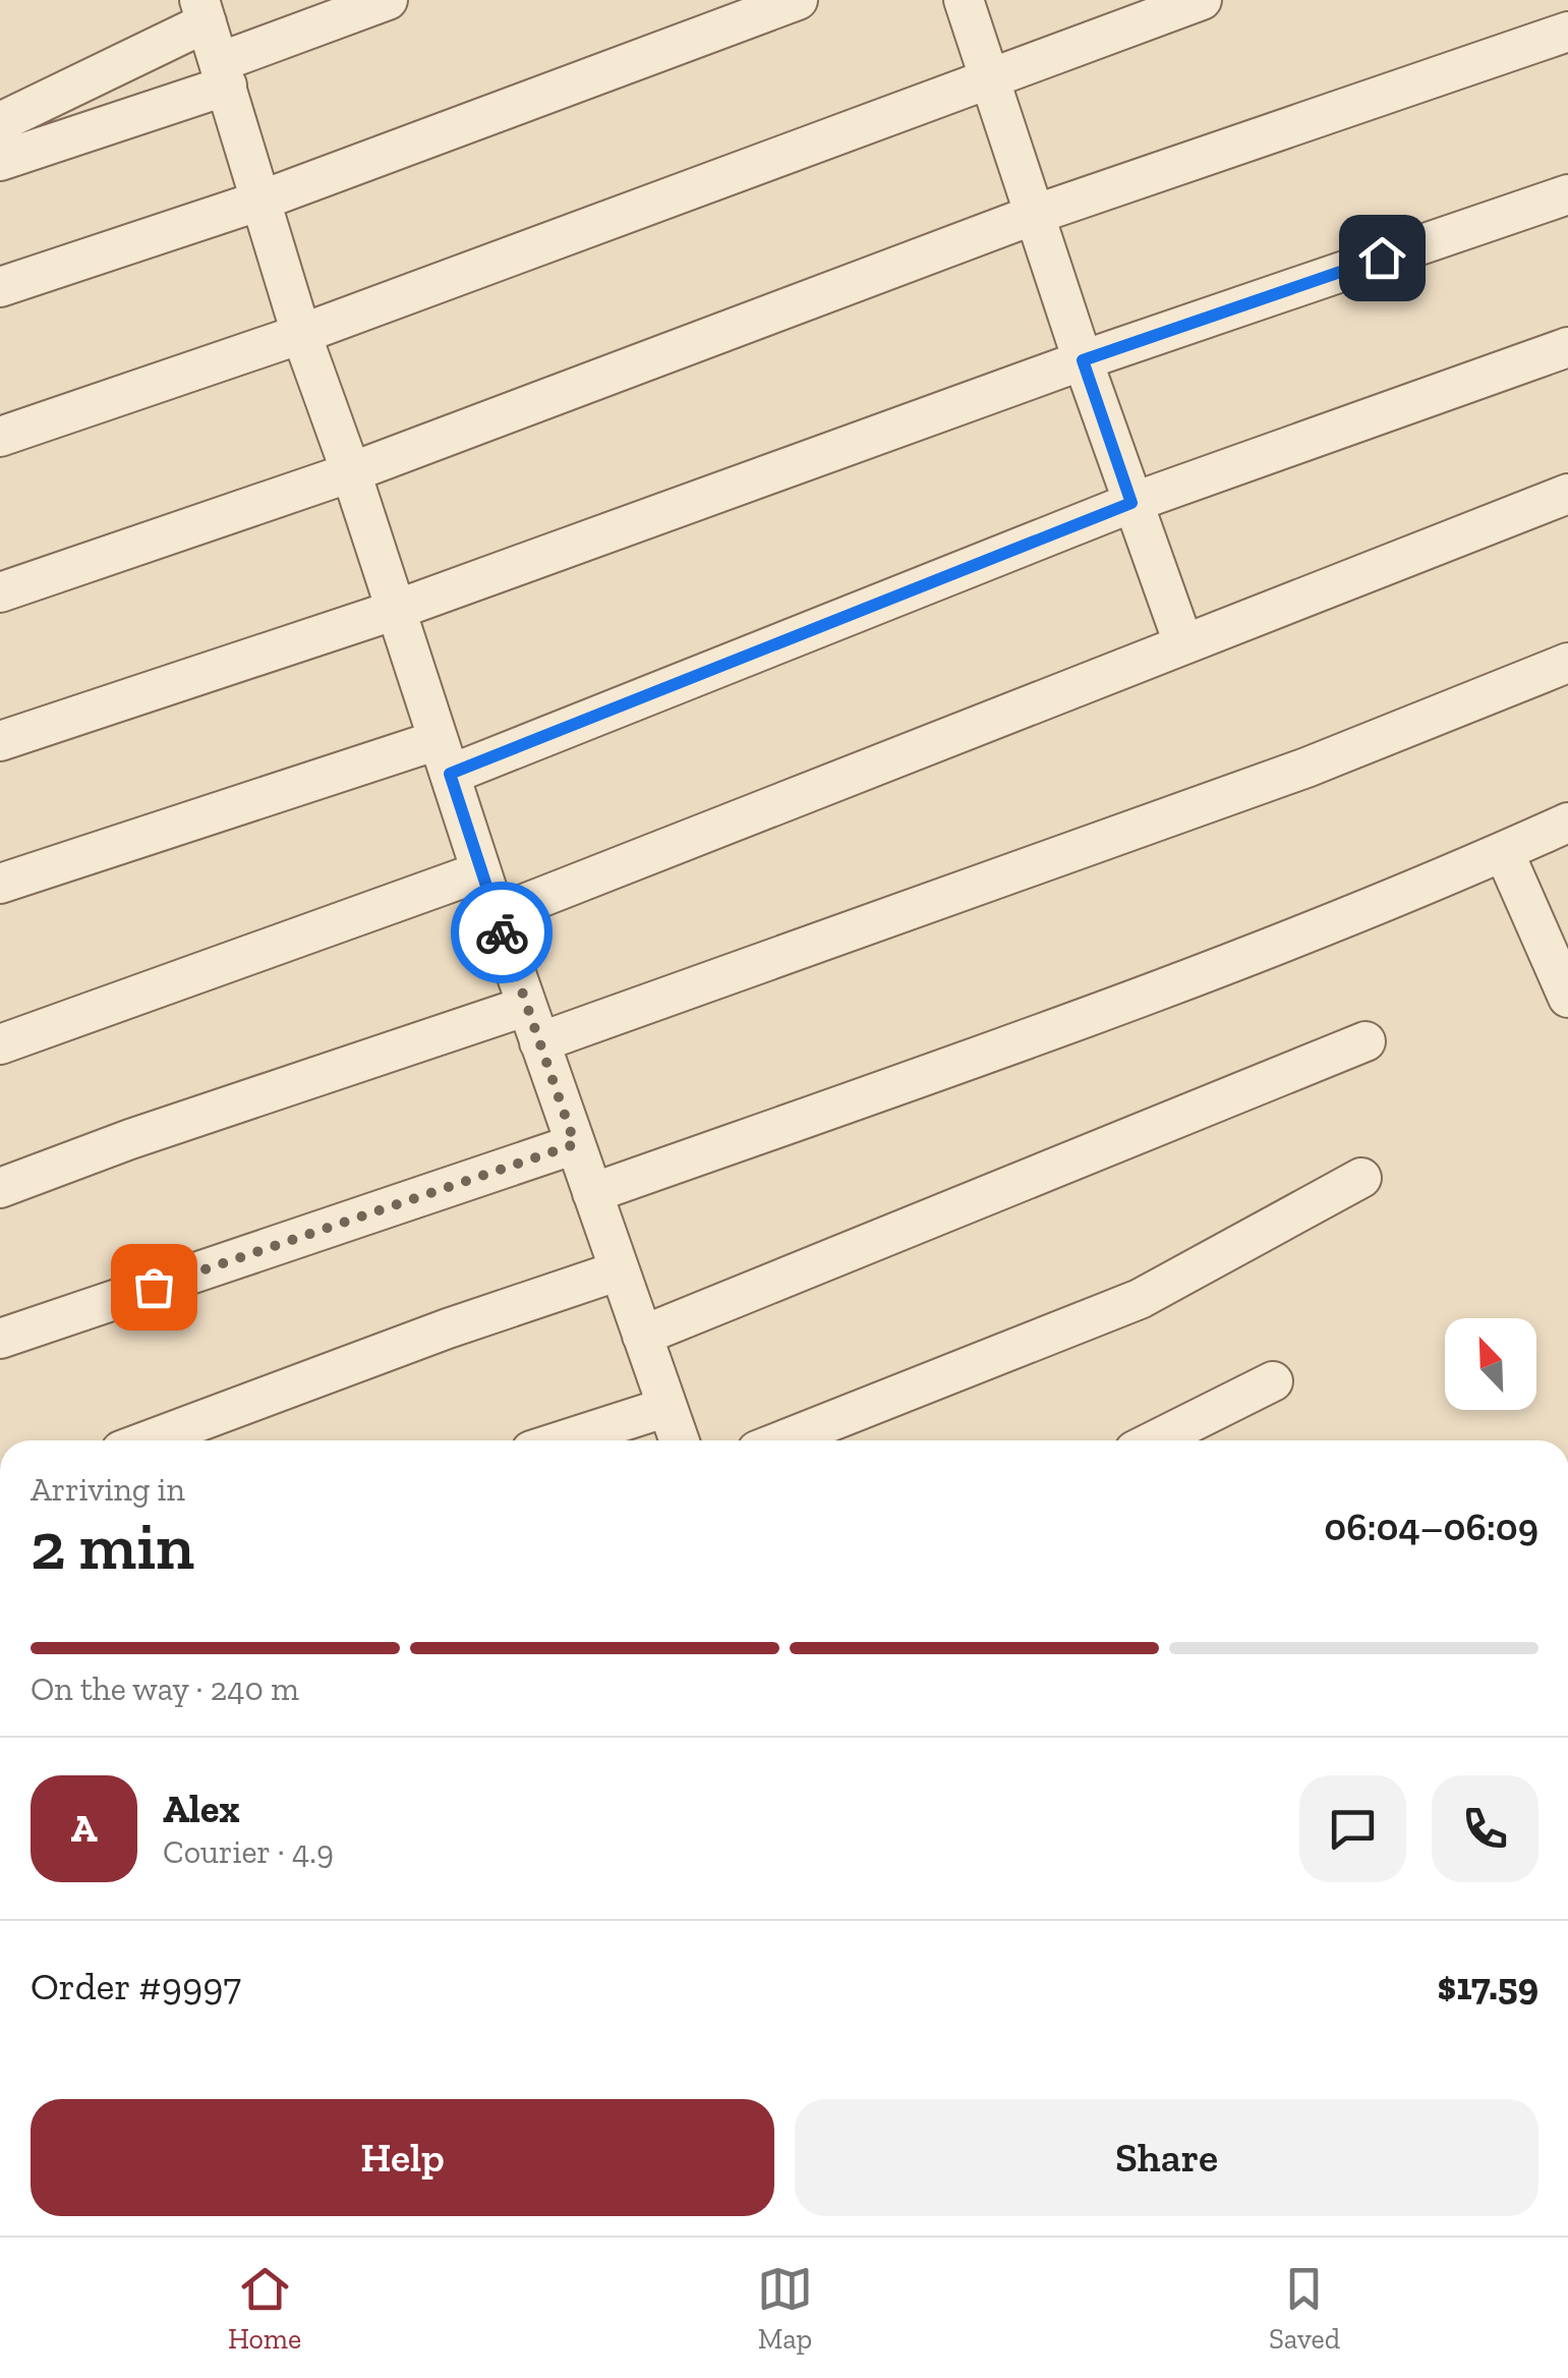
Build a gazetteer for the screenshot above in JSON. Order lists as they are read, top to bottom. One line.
{"north":"top left","page":{"heading":["2 min","Arriving in","06:04–06:09"],"panel":["Alex","Courier · 4.9","Order #9997","$17.59"],"bar":"On the way · 240 m","round":"A","buttons":["Help","Share"],"tabs":["Home","Map","Saved"]}}
